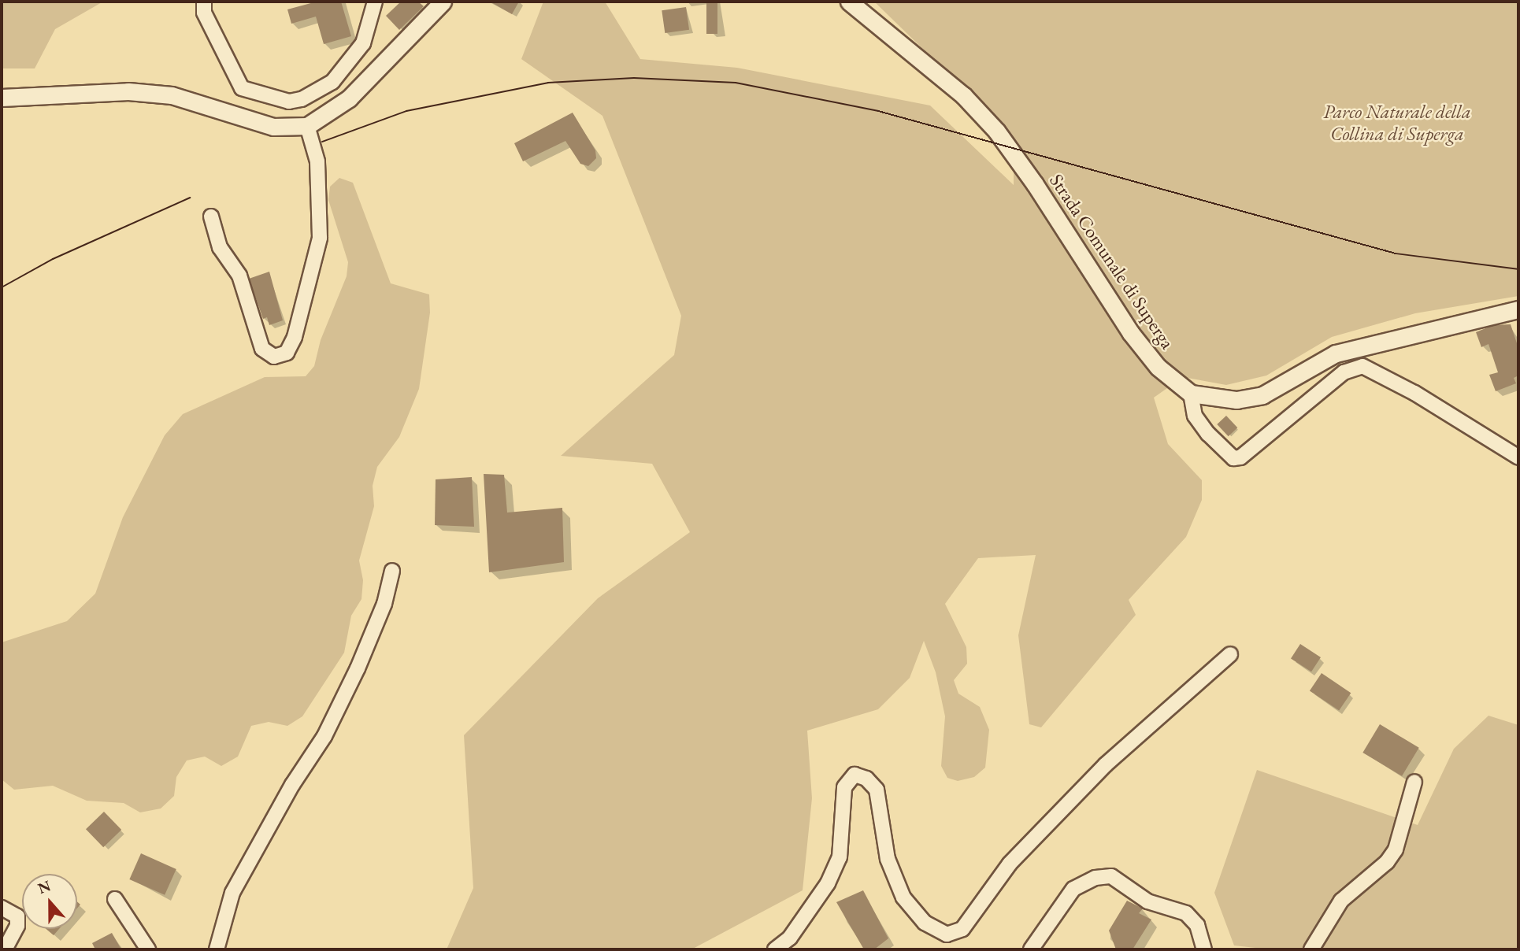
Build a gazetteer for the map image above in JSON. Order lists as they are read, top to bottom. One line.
{"streets":{"street":["Strada Comunale di Superga"]},"parks":["Parco Naturale della Collina di Superga"],"north":"top"}
